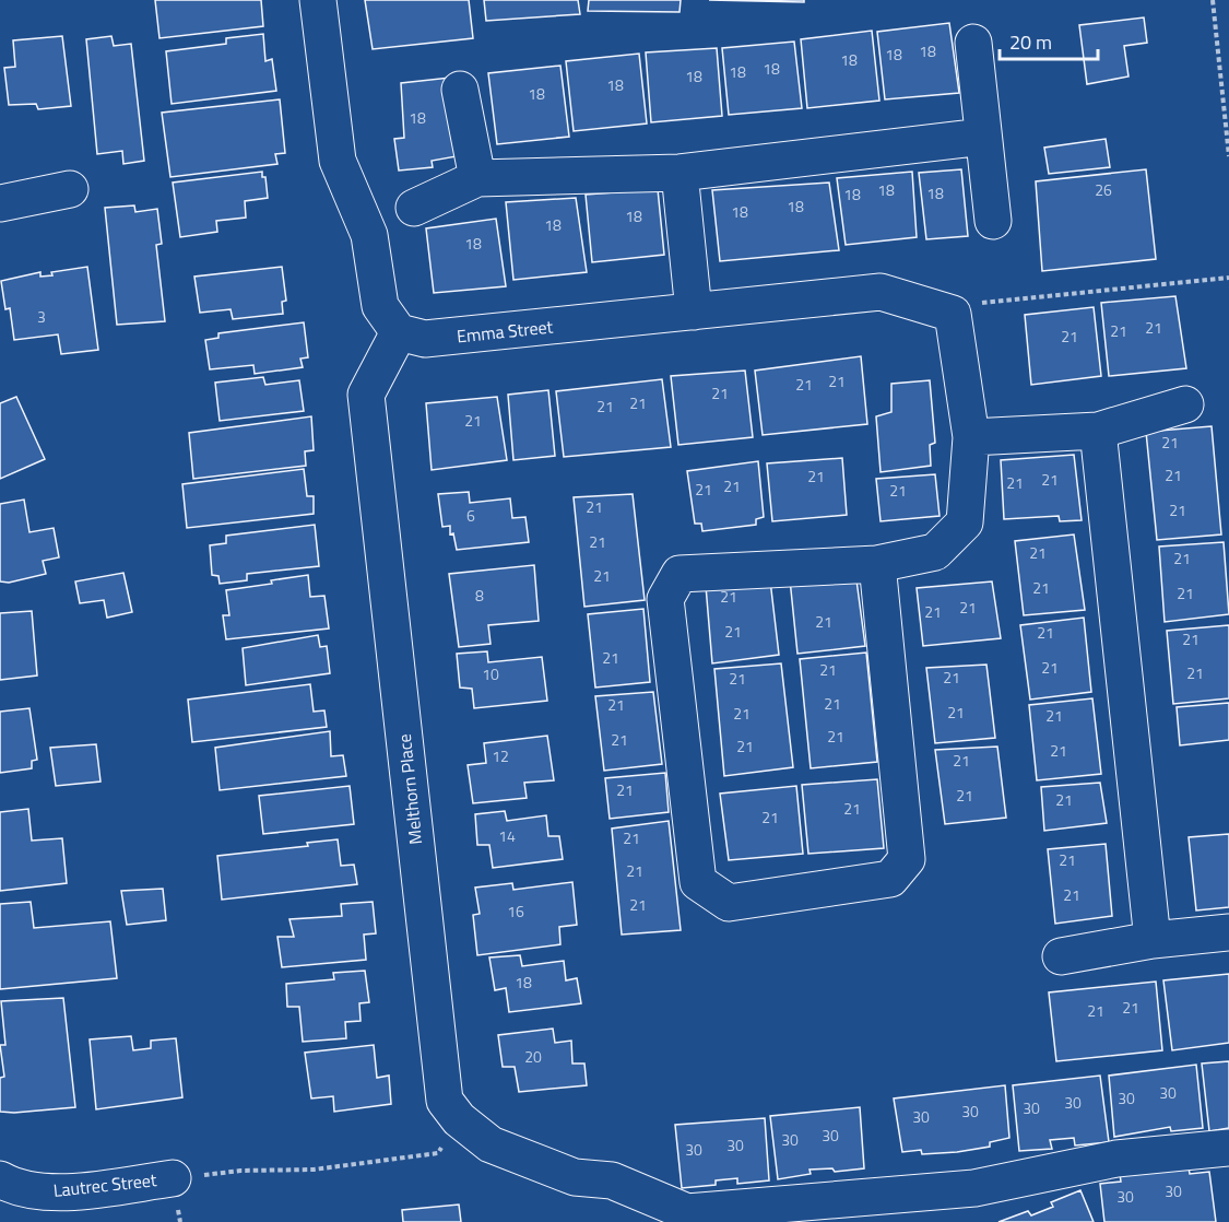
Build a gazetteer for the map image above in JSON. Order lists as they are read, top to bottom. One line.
{"streets":{"street":["Emma Street","Melthorn Place","Lautrec Street"]},"crossings":[["Emma Street","Melthorn Place"]],"house_numbers":["18","18","18","18","18","18","18","18","18","18","26","18","18","18","18","18","18","18","3","21","21","21","21","21","21","21","21","21","21","21","21","21","21","21","21","21","21","21","6","21","21","21","21","21","21","8","21","21","21","21","21","21","21","21","21","21","21","10","21","21","21","21","21","21","21","21","21","21","21","12","21","21","21","21","21","21","14","21","21","21","21","21","16","18","21","21","20","30","30","30","30","30","30","30","30","30","30","30","30"],"scale_bar":"20 m"}
